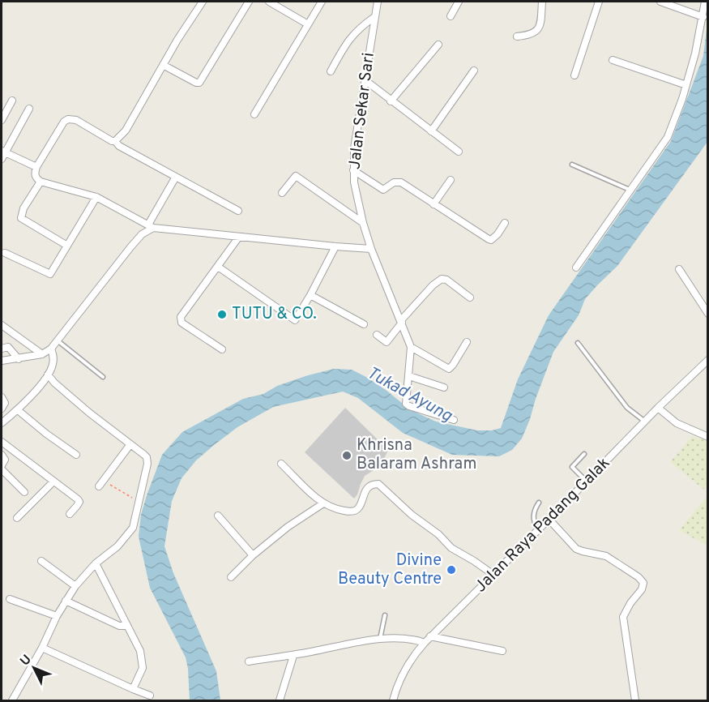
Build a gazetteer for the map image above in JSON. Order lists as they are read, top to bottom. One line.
{"streets":{"street":["Jalan Sekar Sari","Jalan Raya Padang Galak"]},"water":["Tukad Ayung"],"places":["TUTU & CO.","Khrisna Balaram Ashram","Divine Beauty Centre"],"north":"top left"}
